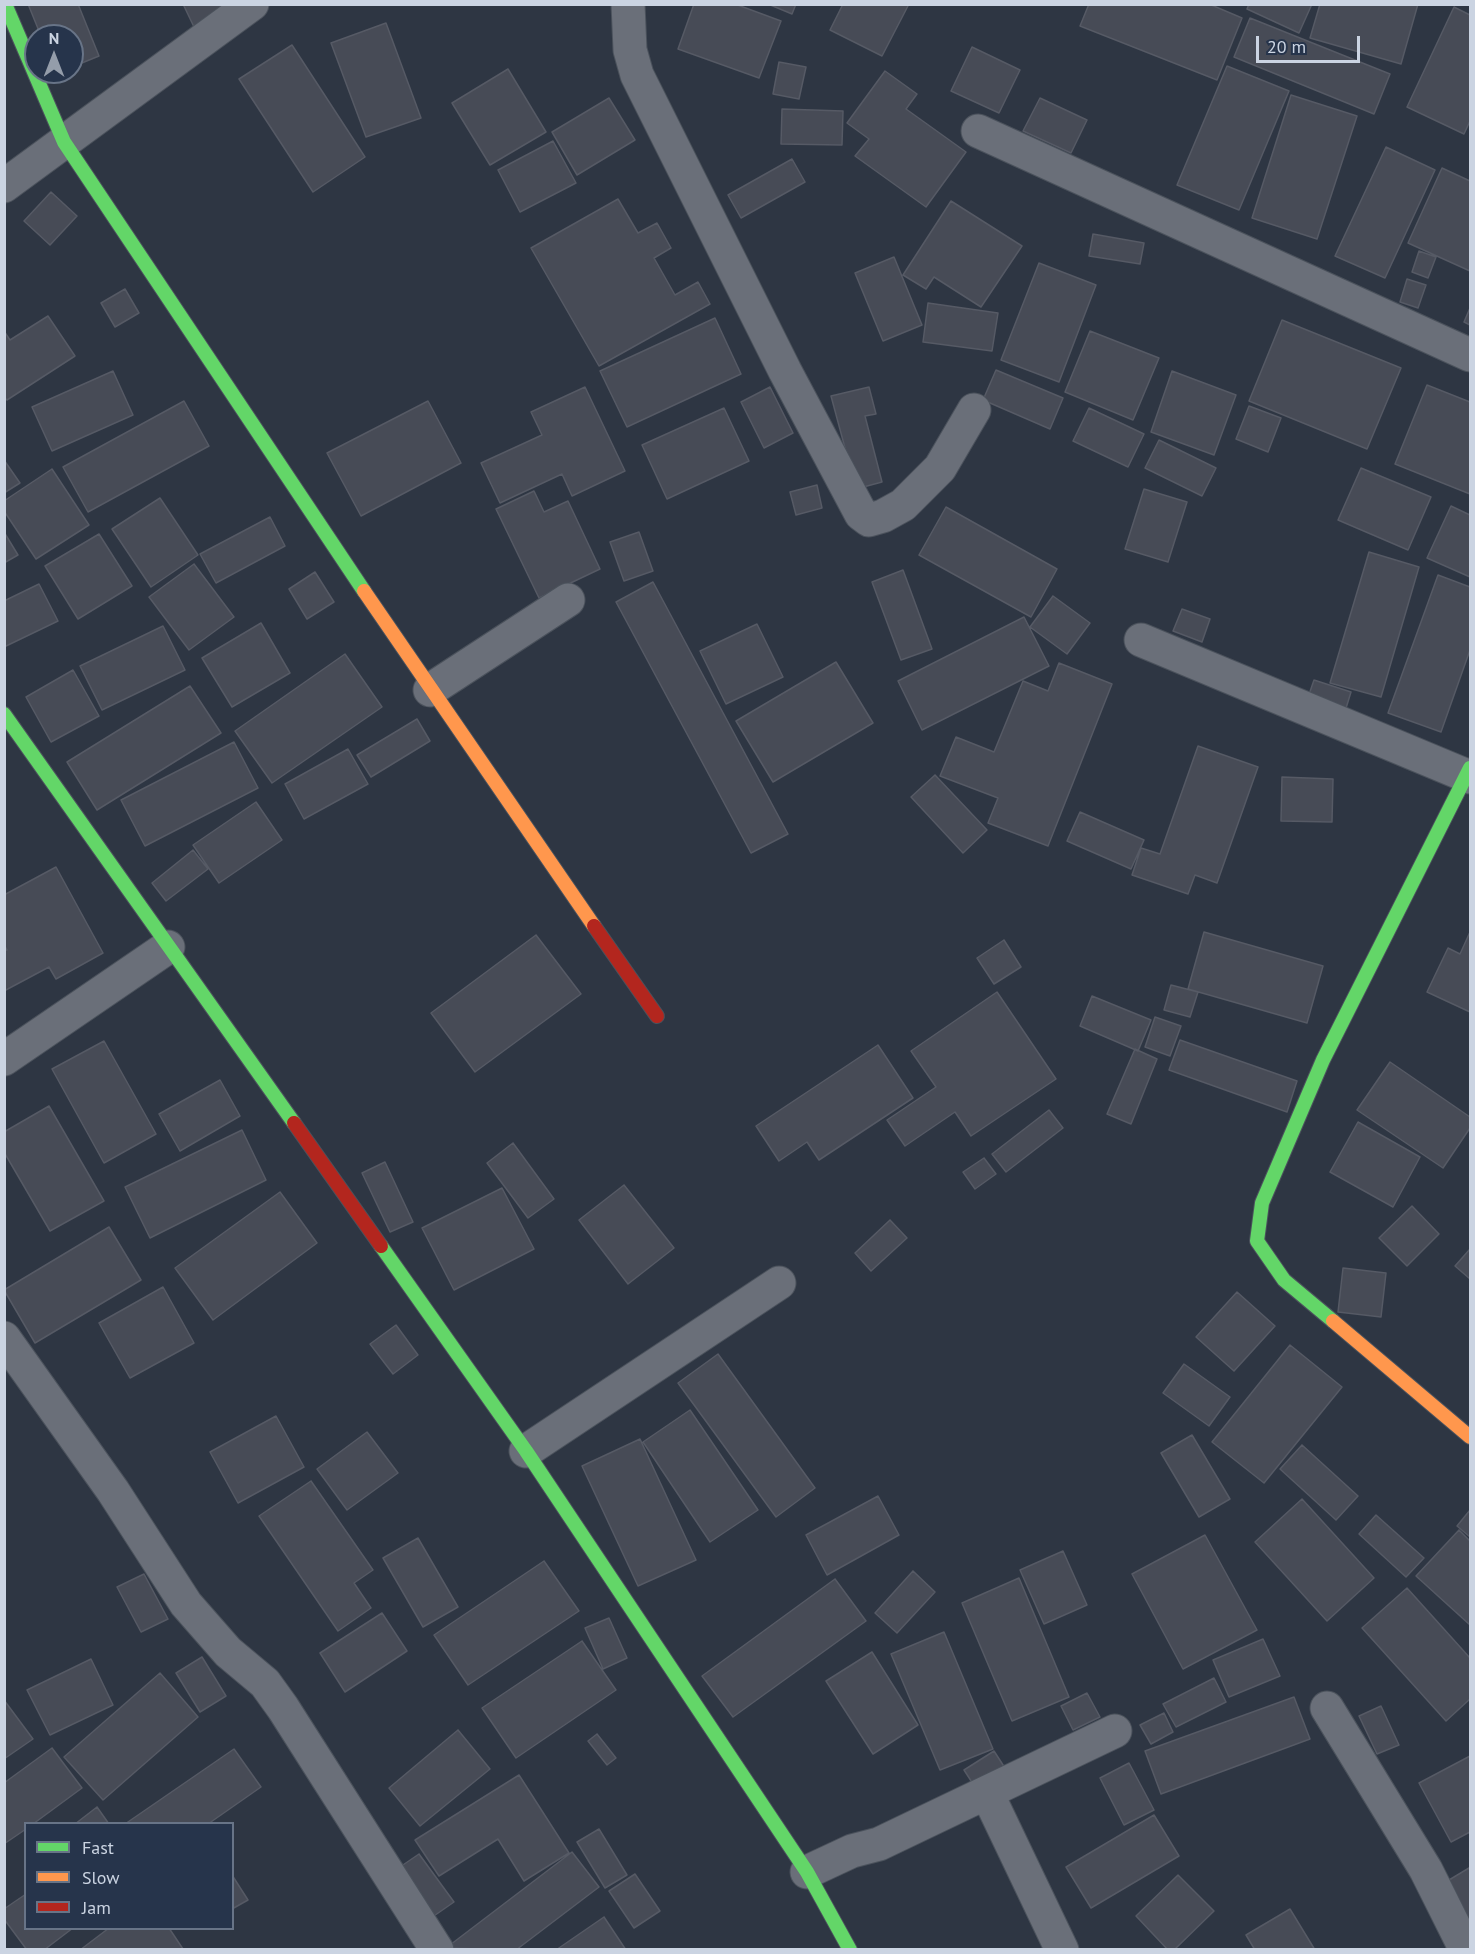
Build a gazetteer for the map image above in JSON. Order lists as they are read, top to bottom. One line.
{"legend":["Fast","Slow","Jam"],"scale_bar":"20 m","north":"top"}
